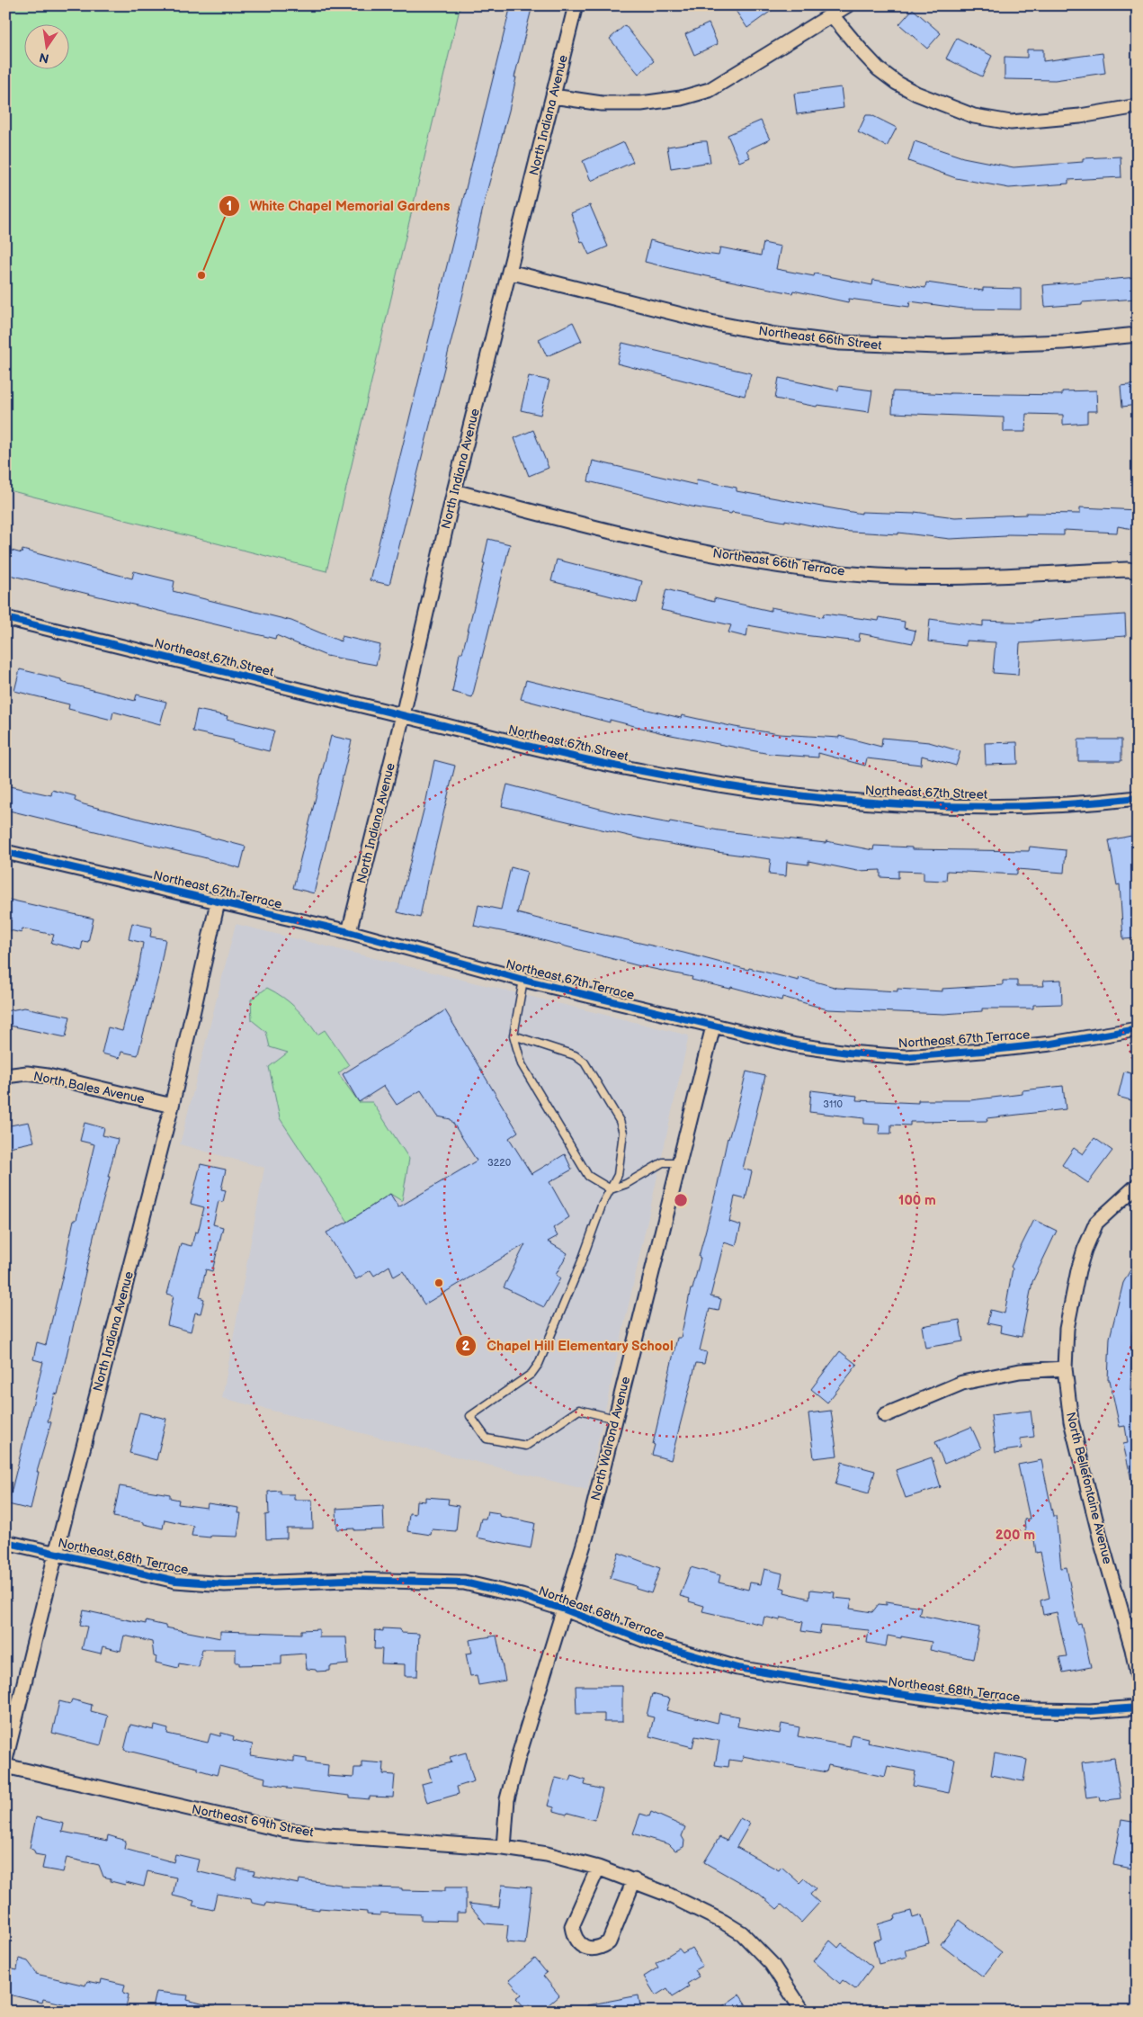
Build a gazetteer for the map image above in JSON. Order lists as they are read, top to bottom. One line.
{"streets":{"street":["North Indiana Avenue","Northeast 66th Street","Northeast 66th Terrace","Northeast 67th Street","Northeast 67th Terrace","North Bales Avenue","North Walrond Avenue","North Bellefontaine Avenue","Northeast 68th Terrace","Northeast 69th Street"]},"crossings":[["North Indiana Avenue","Northeast 66th Street"],["North Indiana Avenue","Northeast 66th Terrace"],["North Indiana Avenue","Northeast 67th Street"],["North Indiana Avenue","Northeast 67th Terrace"],["North Indiana Avenue","North Bales Avenue"],["North Indiana Avenue","Northeast 68th Terrace"],["Northeast 67th Terrace","North Walrond Avenue"],["North Walrond Avenue","Northeast 68th Terrace"],["North Walrond Avenue","Northeast 69th Street"]],"places":["White Chapel Memorial Gardens","Chapel Hill Elementary School"],"house_numbers":["3110","3220"],"north":"bottom","rings":["100 m","200 m"]}
